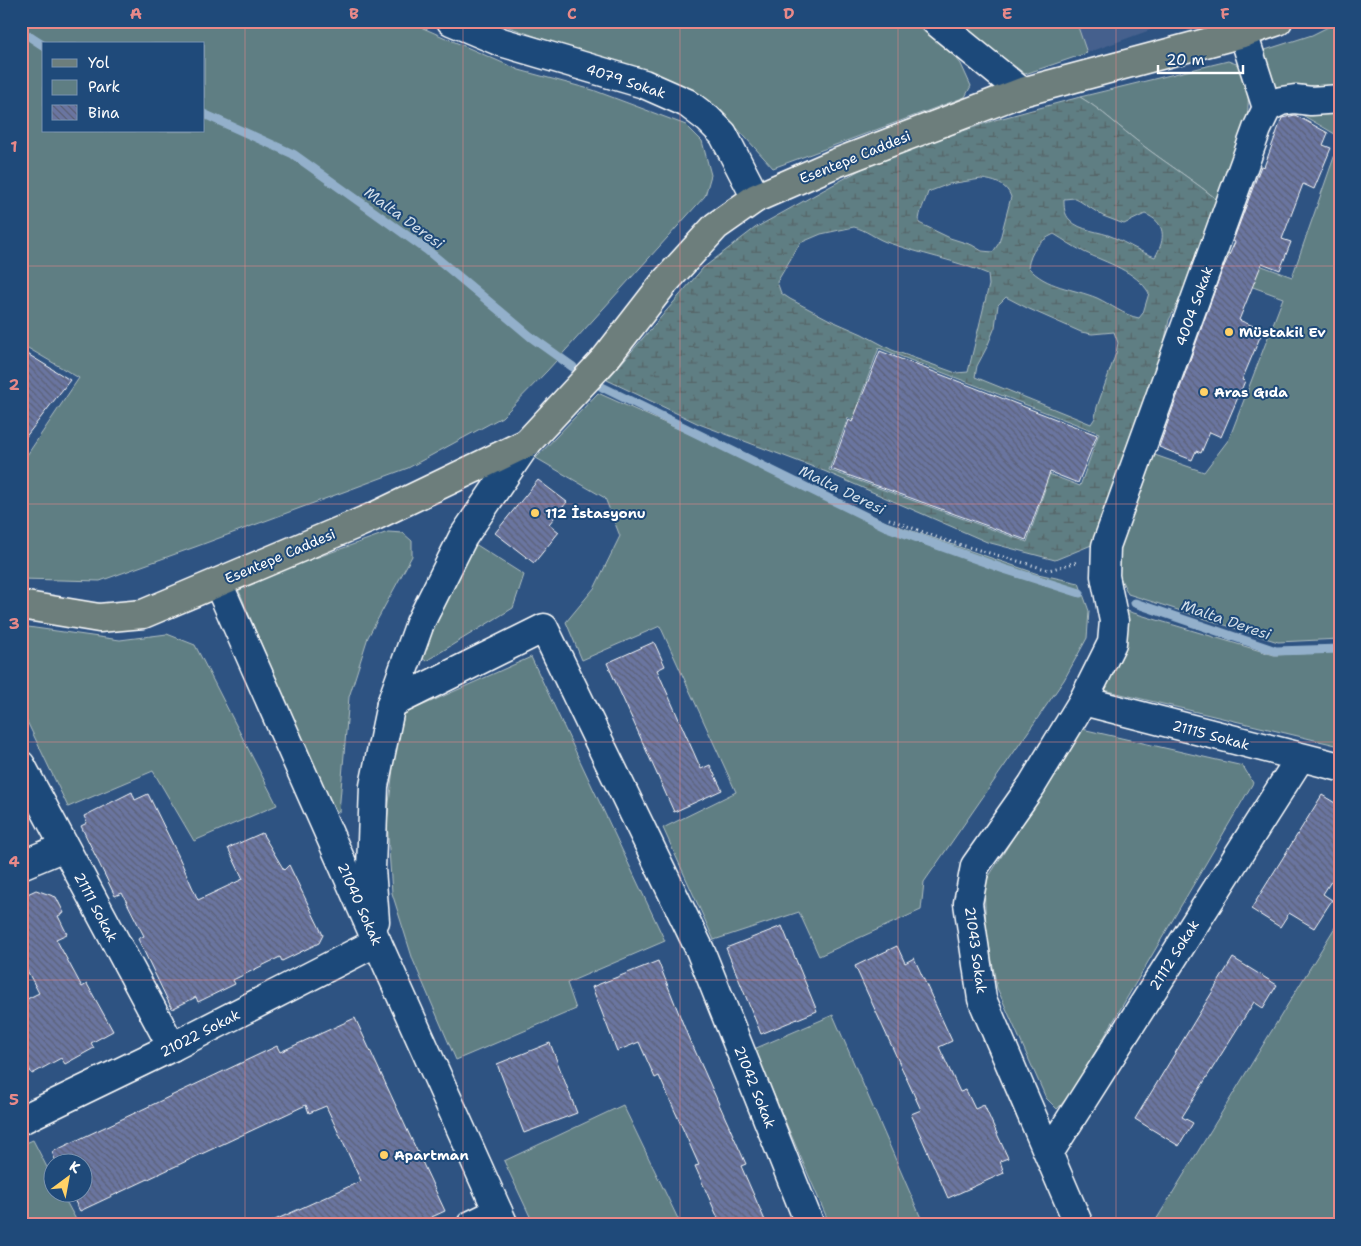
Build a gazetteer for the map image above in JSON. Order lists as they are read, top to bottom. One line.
{"streets":{"main road":["Esentepe Caddesi"],"street":["4079 Sokak","4004 Sokak","21115 Sokak","21040 Sokak","21111 Sokak","21043 Sokak","21112 Sokak","21022 Sokak","21042 Sokak"]},"crossings":[["4079 Sokak","Esentepe Caddesi"],["Esentepe Caddesi","21040 Sokak"],["Esentepe Caddesi","21022 Sokak"],["Esentepe Caddesi","21042 Sokak"],["4004 Sokak","21043 Sokak"],["21115 Sokak","21043 Sokak"],["21115 Sokak","21112 Sokak"],["21040 Sokak","21022 Sokak"],["21111 Sokak","21022 Sokak"],["21043 Sokak","21112 Sokak"]],"water":["Malta Deresi"],"places":["Müstakil Ev","Aras Gıda","112 İstasyonu","Apartman"],"legend":["Yol","Park","Bina"],"scale_bar":"20 m","north":"top right","grid":{"columns":["A","B","C","D","E","F"],"rows":["1","2","3","4","5"]}}
